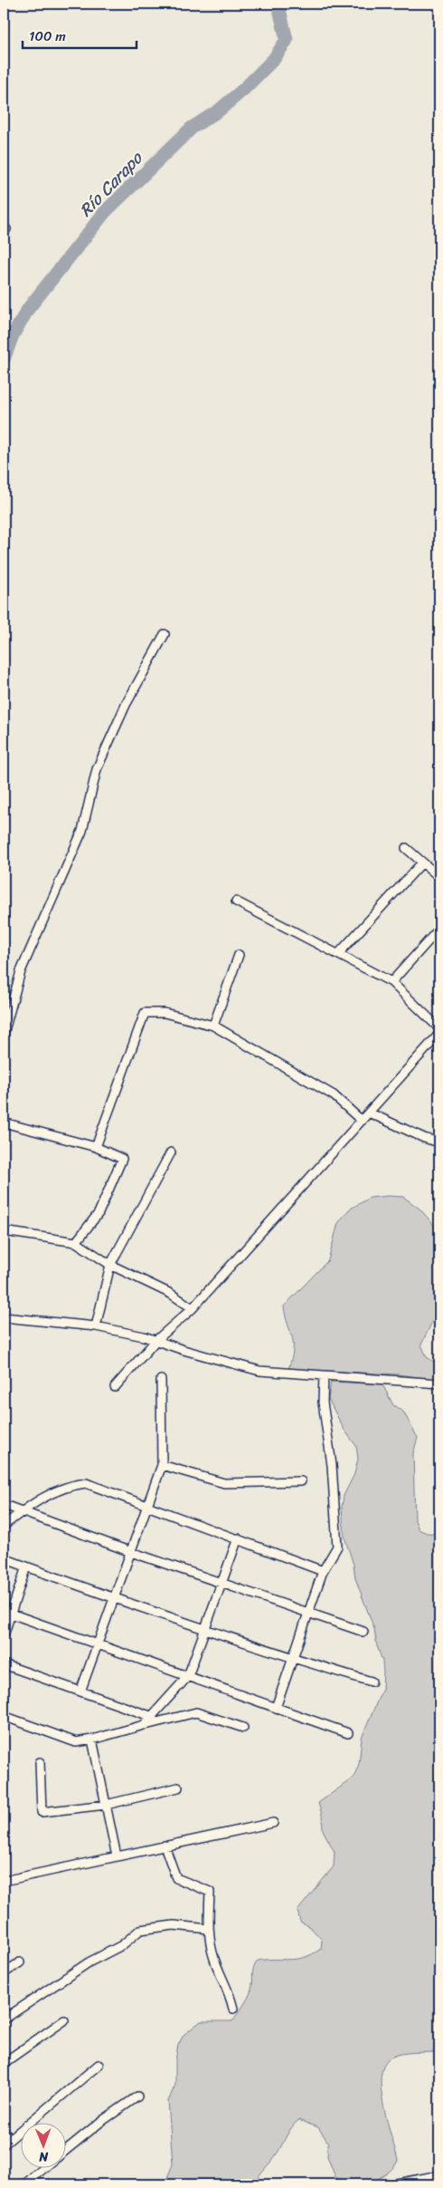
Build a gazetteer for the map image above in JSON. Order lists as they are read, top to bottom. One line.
{"water":["Río Carapo"],"scale_bar":"100 m","north":"bottom"}
